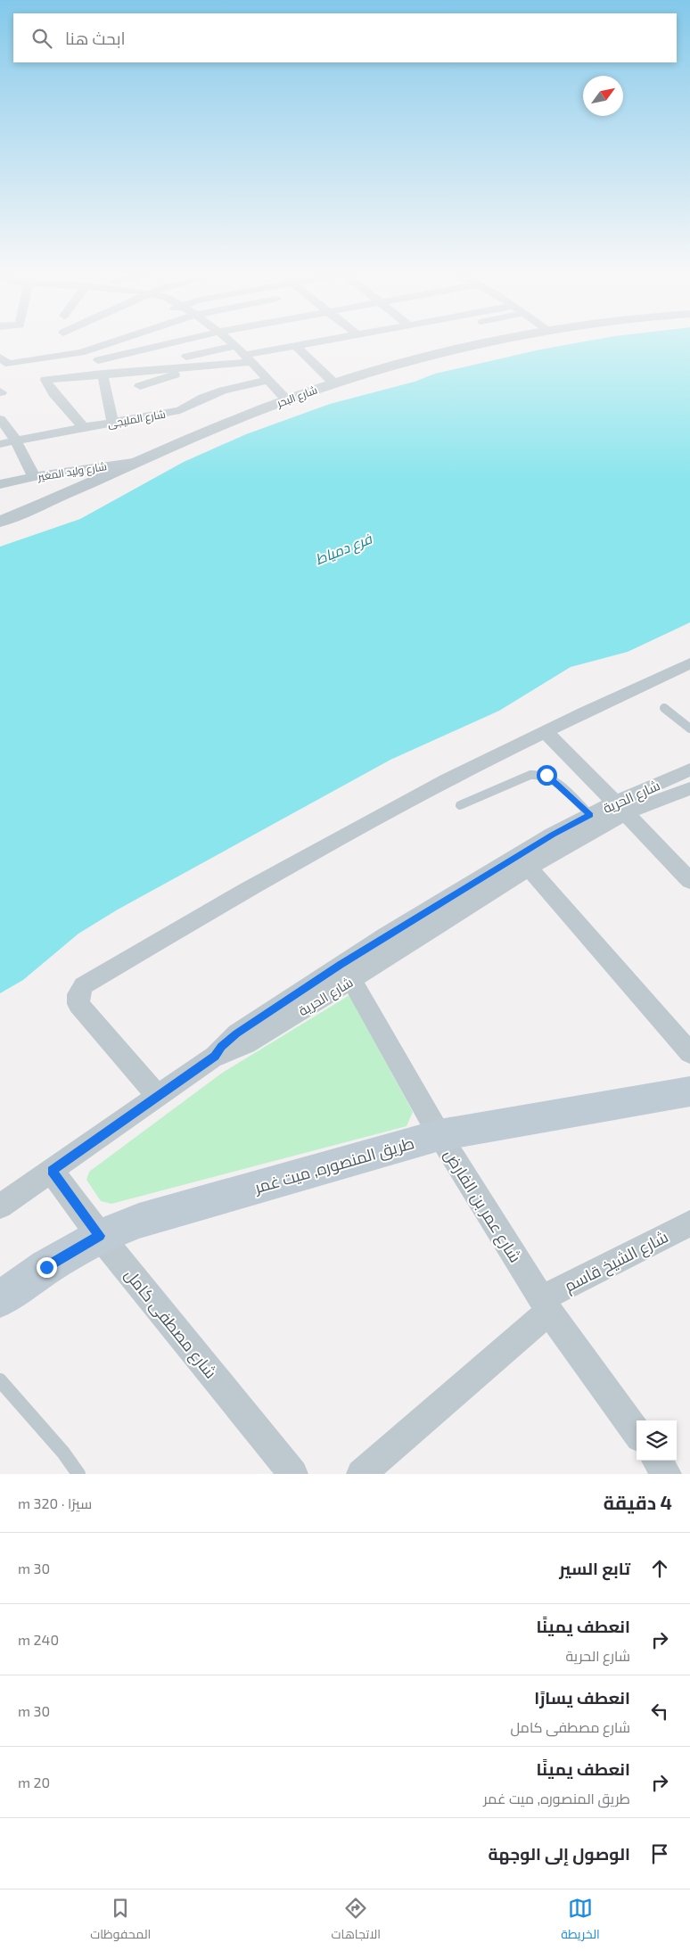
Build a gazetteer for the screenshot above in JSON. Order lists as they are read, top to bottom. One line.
{"streets":{"main road":["طريق المنصوره, ميت غمر"],"street":["شارع البحر","شارع المليجى","شارع وليد المغير","شارع الحرية","شارع عمر بن الفارض","شارع الشيخ قاسم","شارع مصطفى كامل"]},"crossings":[["شارع البحر","شارع وليد المغير"],["شارع الحرية","شارع عمر بن الفارض"],["شارع الحرية","شارع مصطفى كامل"],["طريق المنصوره, ميت غمر","شارع عمر بن الفارض"],["طريق المنصوره, ميت غمر","شارع مصطفى كامل"],["شارع عمر بن الفارض","شارع الشيخ قاسم"]],"water":["فرع دمياط"],"north":"top right","page":{"search":"ابحث هنا","heading":["4 دقيقة","سيرًا · 320 m"],"list":[["تابع السير","30 m"],["انعطف يمينًا","شارع الحرية","240 m"],["انعطف يسارًا","شارع مصطفى كامل","30 m"],["انعطف يمينًا","طريق المنصوره, ميت غمر","20 m"],"الوصول إلى الوجهة"],"nav":["الخريطة","الاتجاهات","المحفوظات"]}}
